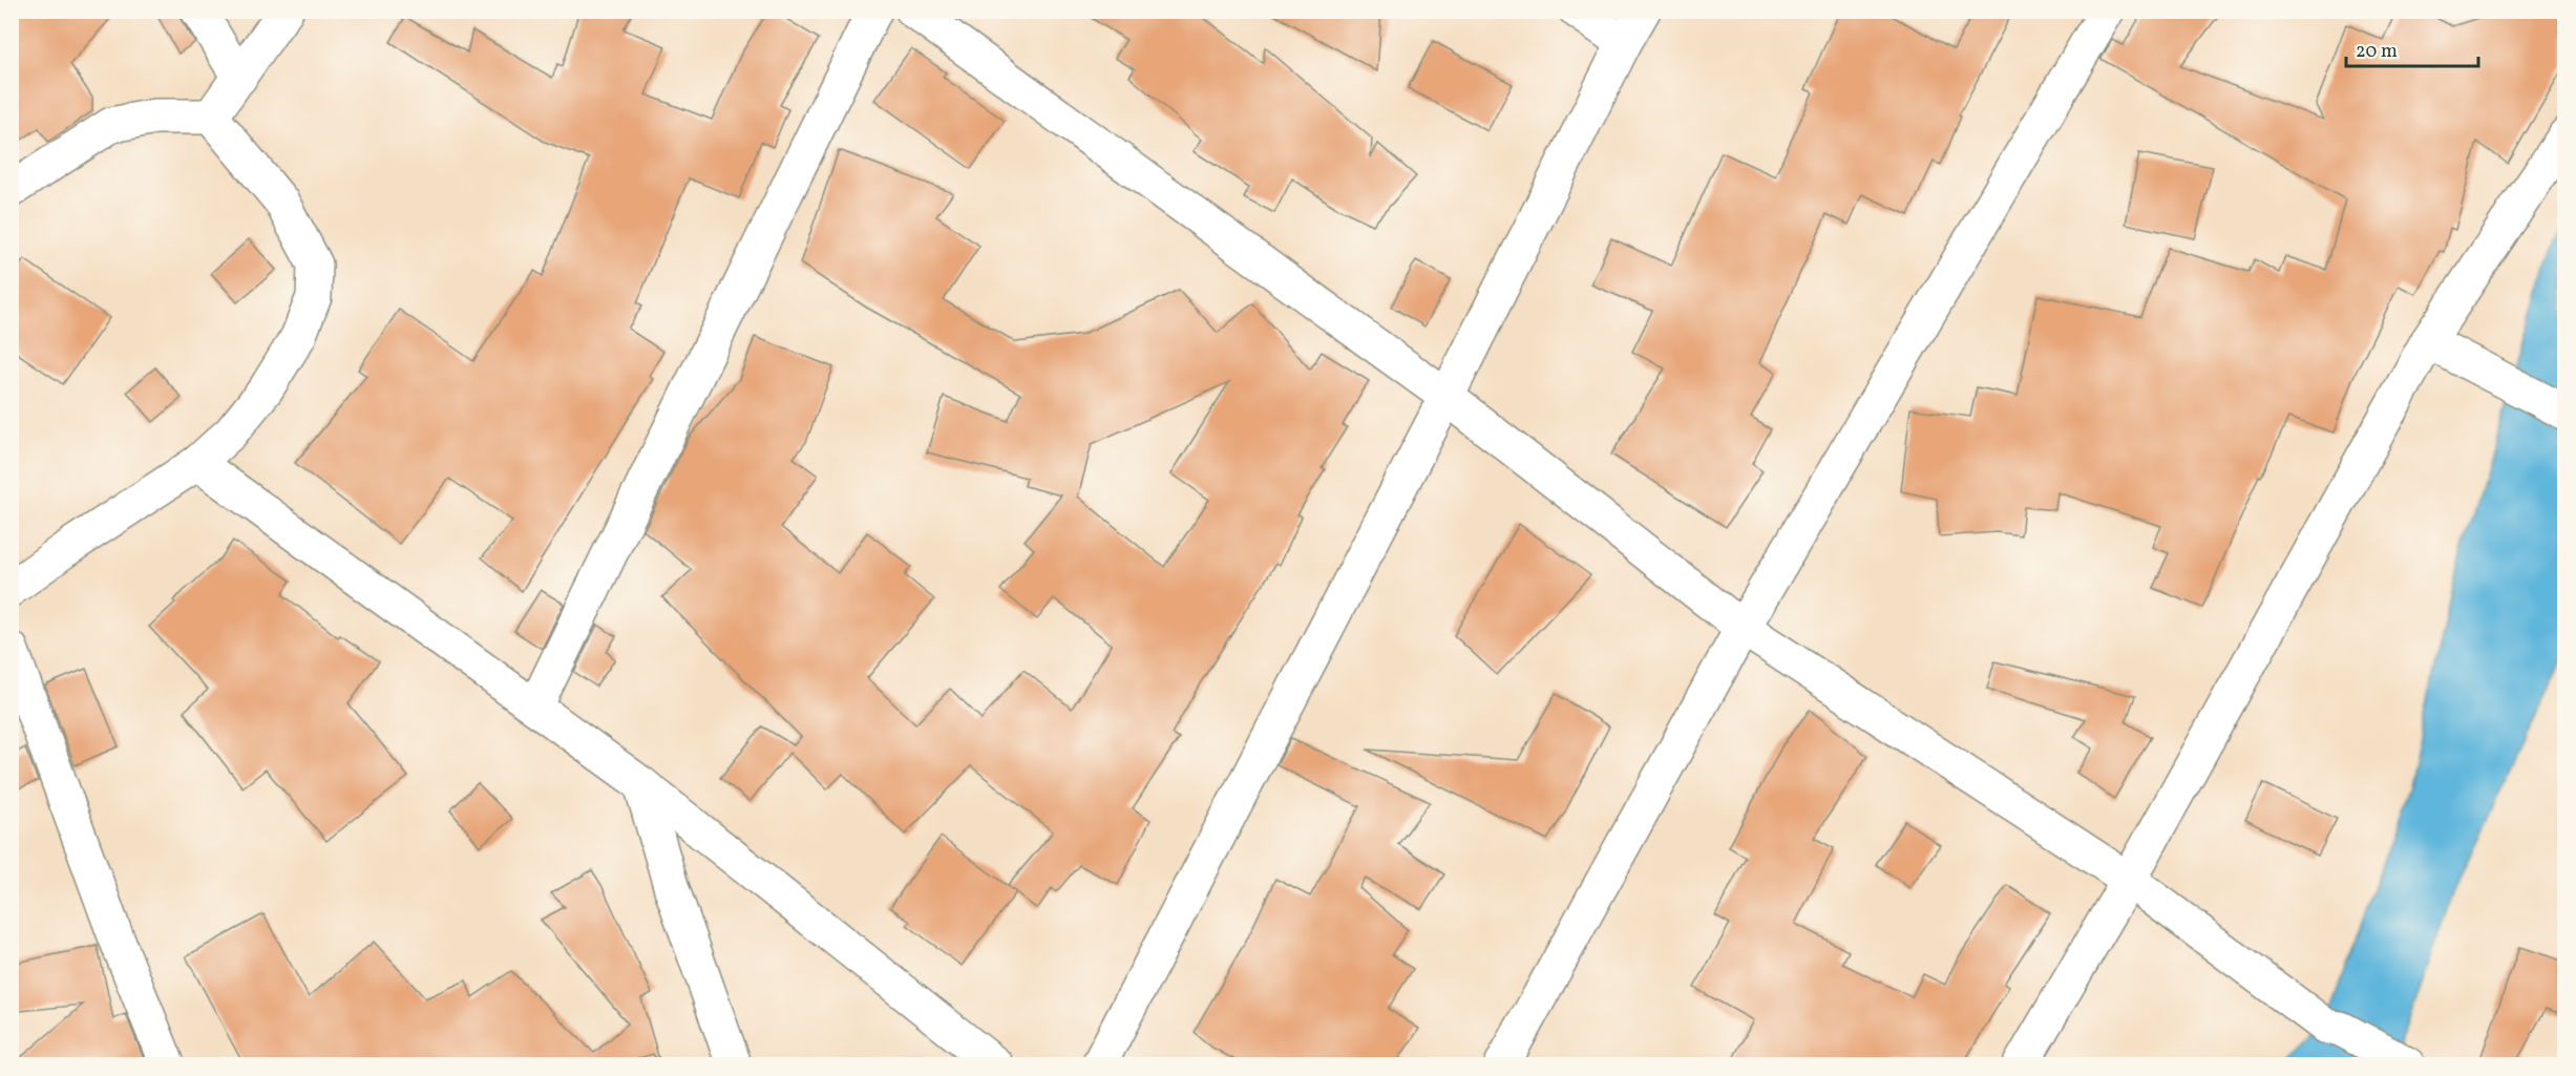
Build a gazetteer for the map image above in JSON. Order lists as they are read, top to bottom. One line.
{"scale_bar":"20 m"}
